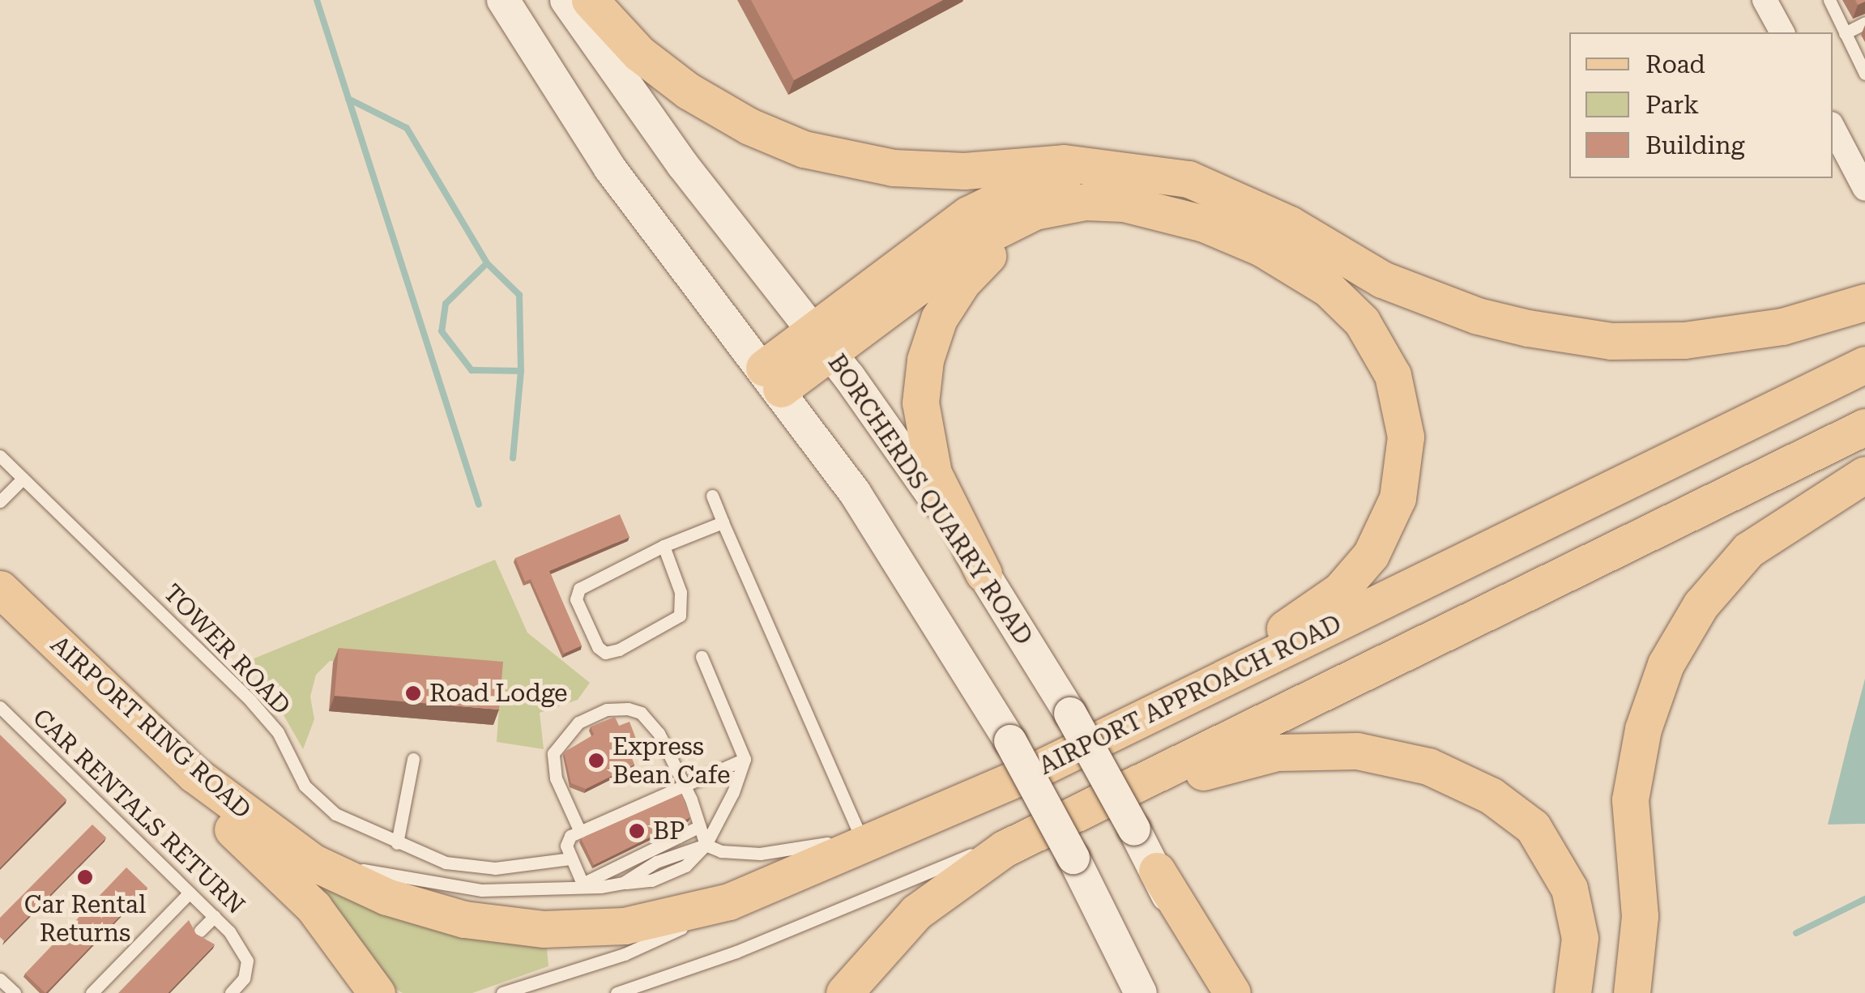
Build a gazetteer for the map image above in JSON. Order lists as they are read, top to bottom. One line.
{"streets":{"main road":["BORCHERDS QUARRY ROAD","AIRPORT APPROACH ROAD","AIRPORT RING ROAD"],"lane":["TOWER ROAD","CAR RENTALS RETURN"]},"crossings":[["AIRPORT APPROACH ROAD","AIRPORT RING ROAD"]],"places":["Road Lodge","Express Bean Cafe","BP","Car Rental Returns"],"legend":["Road","Park","Building"]}
